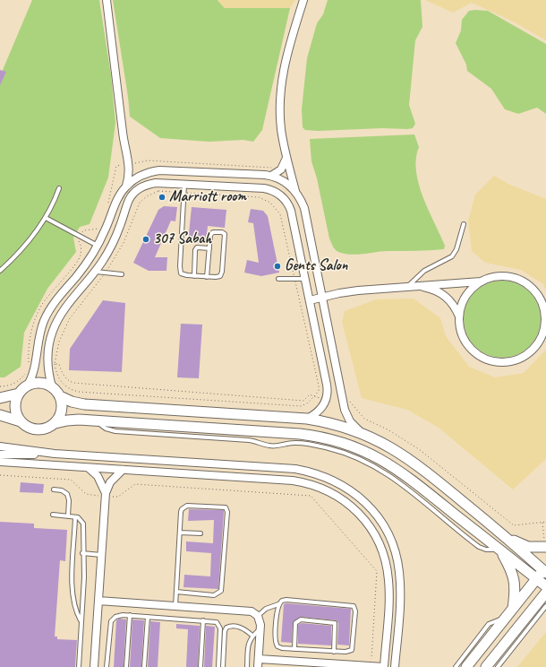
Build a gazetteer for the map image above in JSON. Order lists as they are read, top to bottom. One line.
{"places":["Marriott room","307 Sabah","Gents Salon"]}
